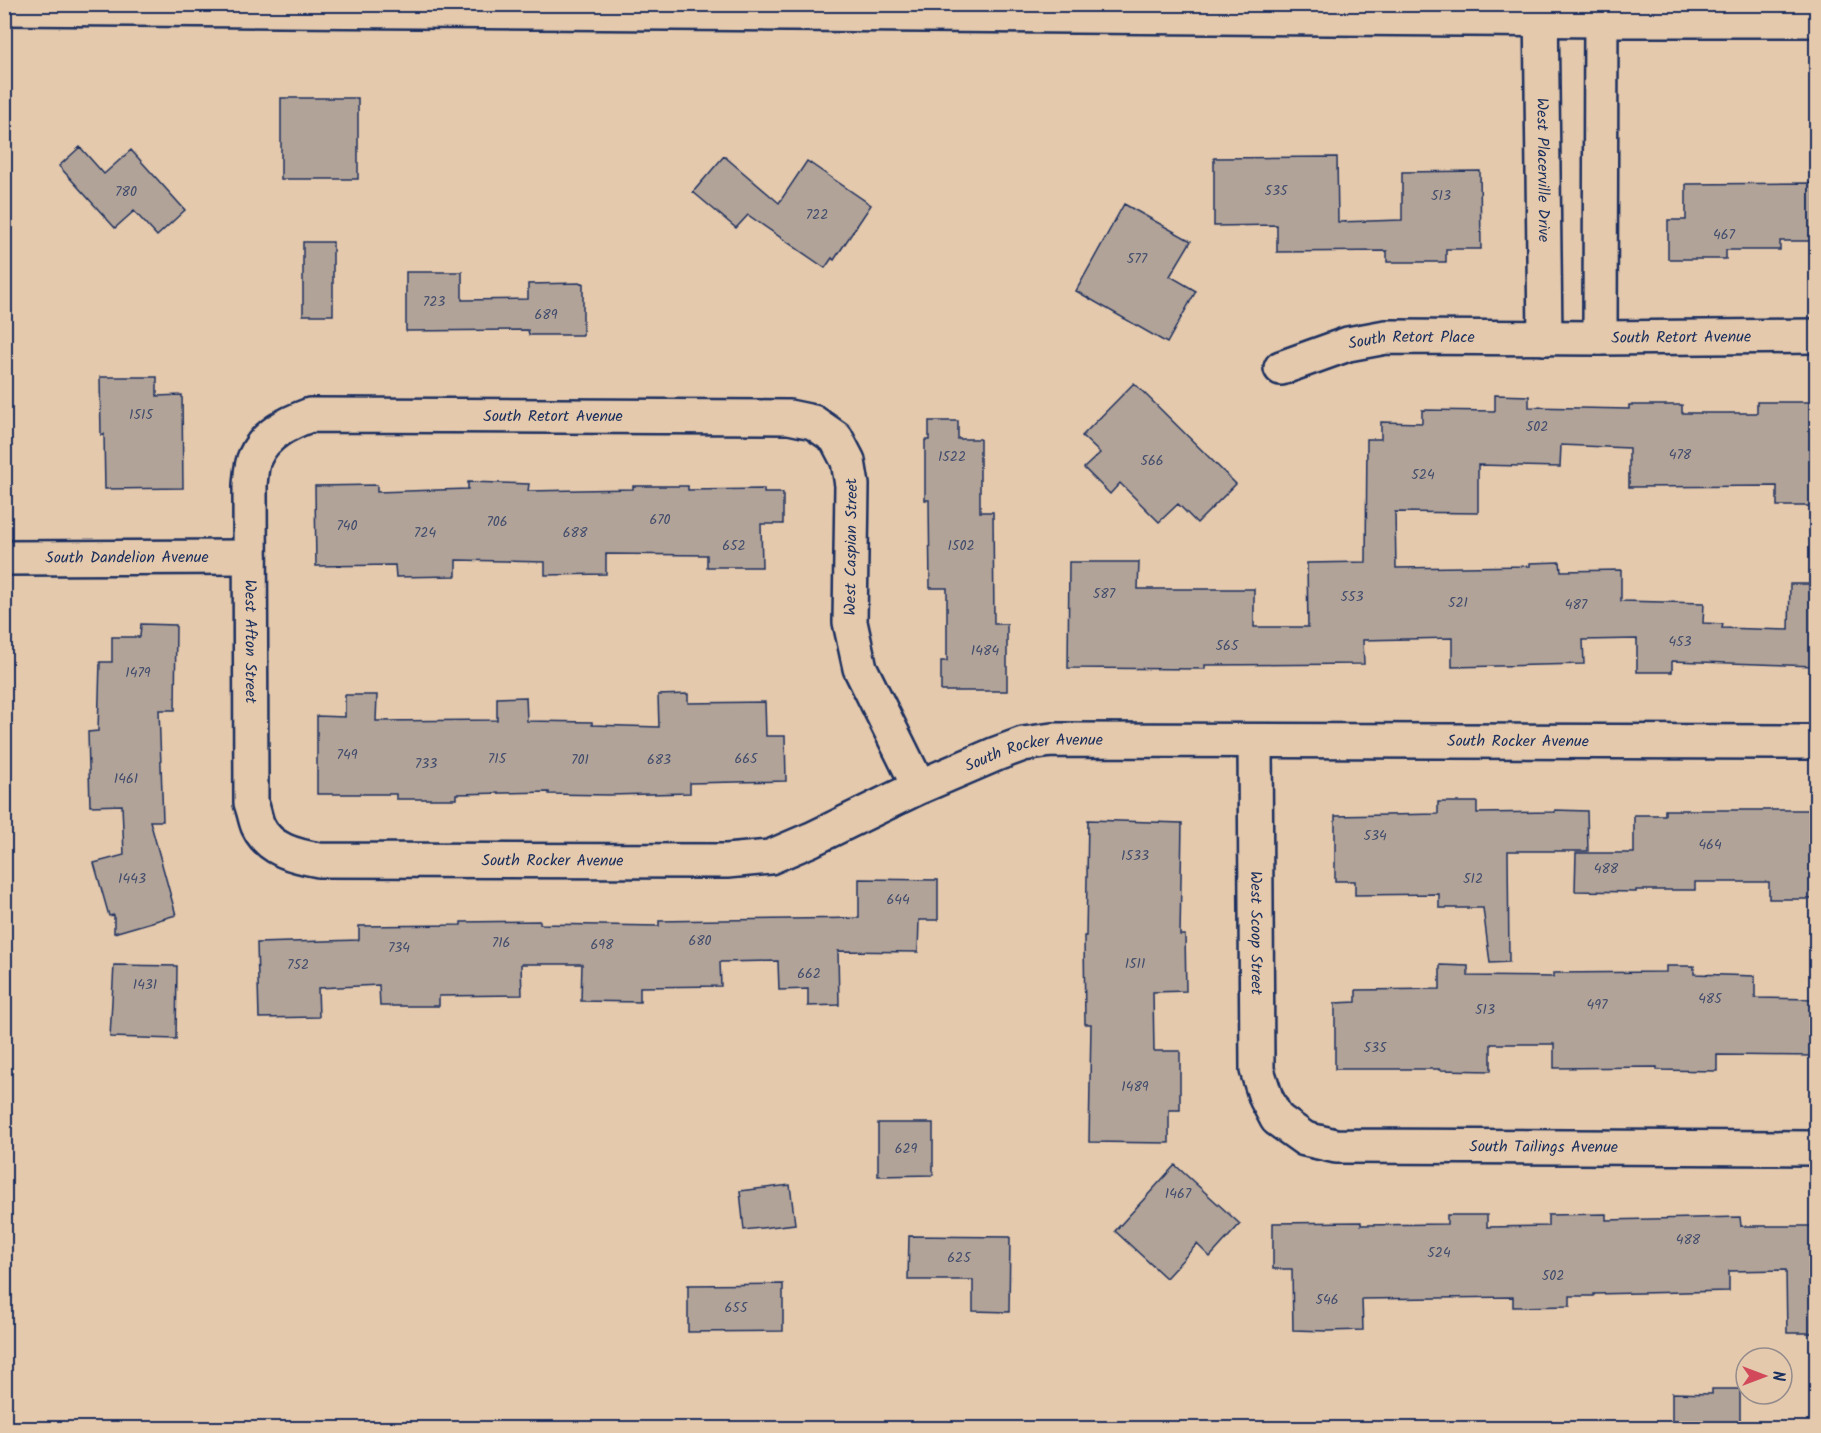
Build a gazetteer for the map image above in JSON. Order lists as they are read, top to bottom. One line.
{"streets":{"street":["West Placerville Drive","South Retort Avenue","South Retort Place","West Caspian Street","South Dandelion Avenue","West Afton Street","South Rocker Avenue","West Scoop Street","South Tailings Avenue"]},"crossings":[["West Placerville Drive","South Retort Avenue"],["West Placerville Drive","South Retort Place"],["South Retort Avenue","South Retort Place"],["South Retort Avenue","West Caspian Street"],["South Retort Avenue","West Afton Street"],["West Caspian Street","South Rocker Avenue"],["South Dandelion Avenue","West Afton Street"],["West Afton Street","South Rocker Avenue"],["South Rocker Avenue","West Scoop Street"],["West Scoop Street","South Tailings Avenue"]],"house_numbers":["535","780","513","722","467","577","723","689","1515","502","478","1522","566","524","670","706","740","724","688","652","1502","587","553","521","487","453","565","1484","1479","749","715","665","701","683","733","1461","534","464","1533","488","1443","512","644","680","716","698","734","1511","752","662","1431","485","497","513","535","1489","629","1467","488","524","625","502","546","655"],"north":"right"}
